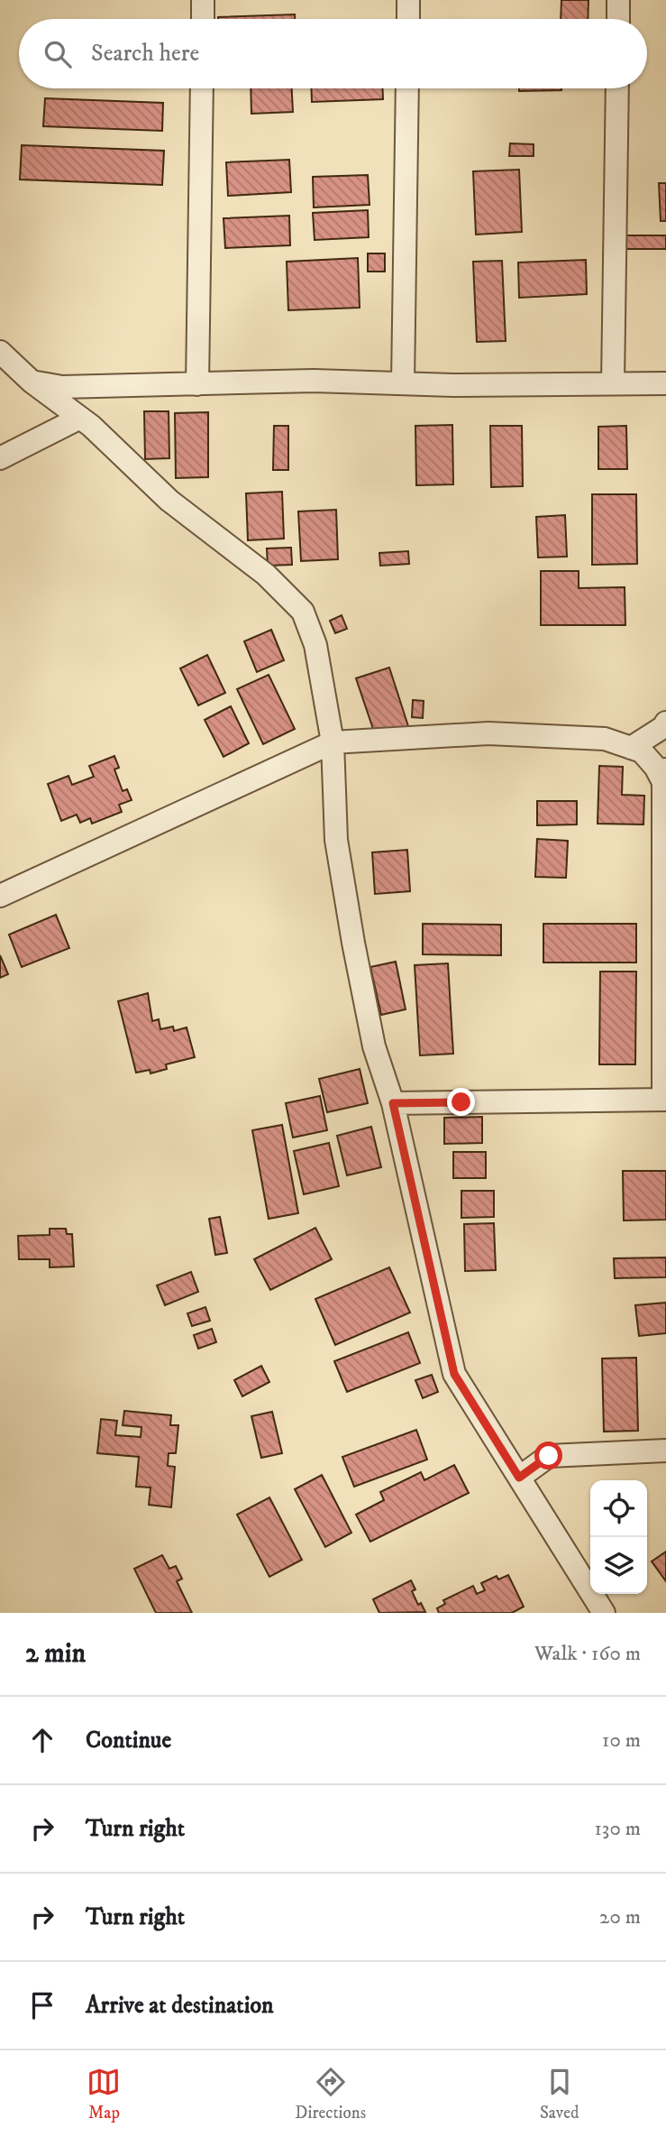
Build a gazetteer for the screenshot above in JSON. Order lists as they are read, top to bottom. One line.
{"page":{"search":"Search here","heading":["2 min","Walk · 160 m"],"list":[["Continue","10 m"],["Turn right","130 m"],["Turn right","20 m"],"Arrive at destination"],"nav":["Map","Directions","Saved"]}}
